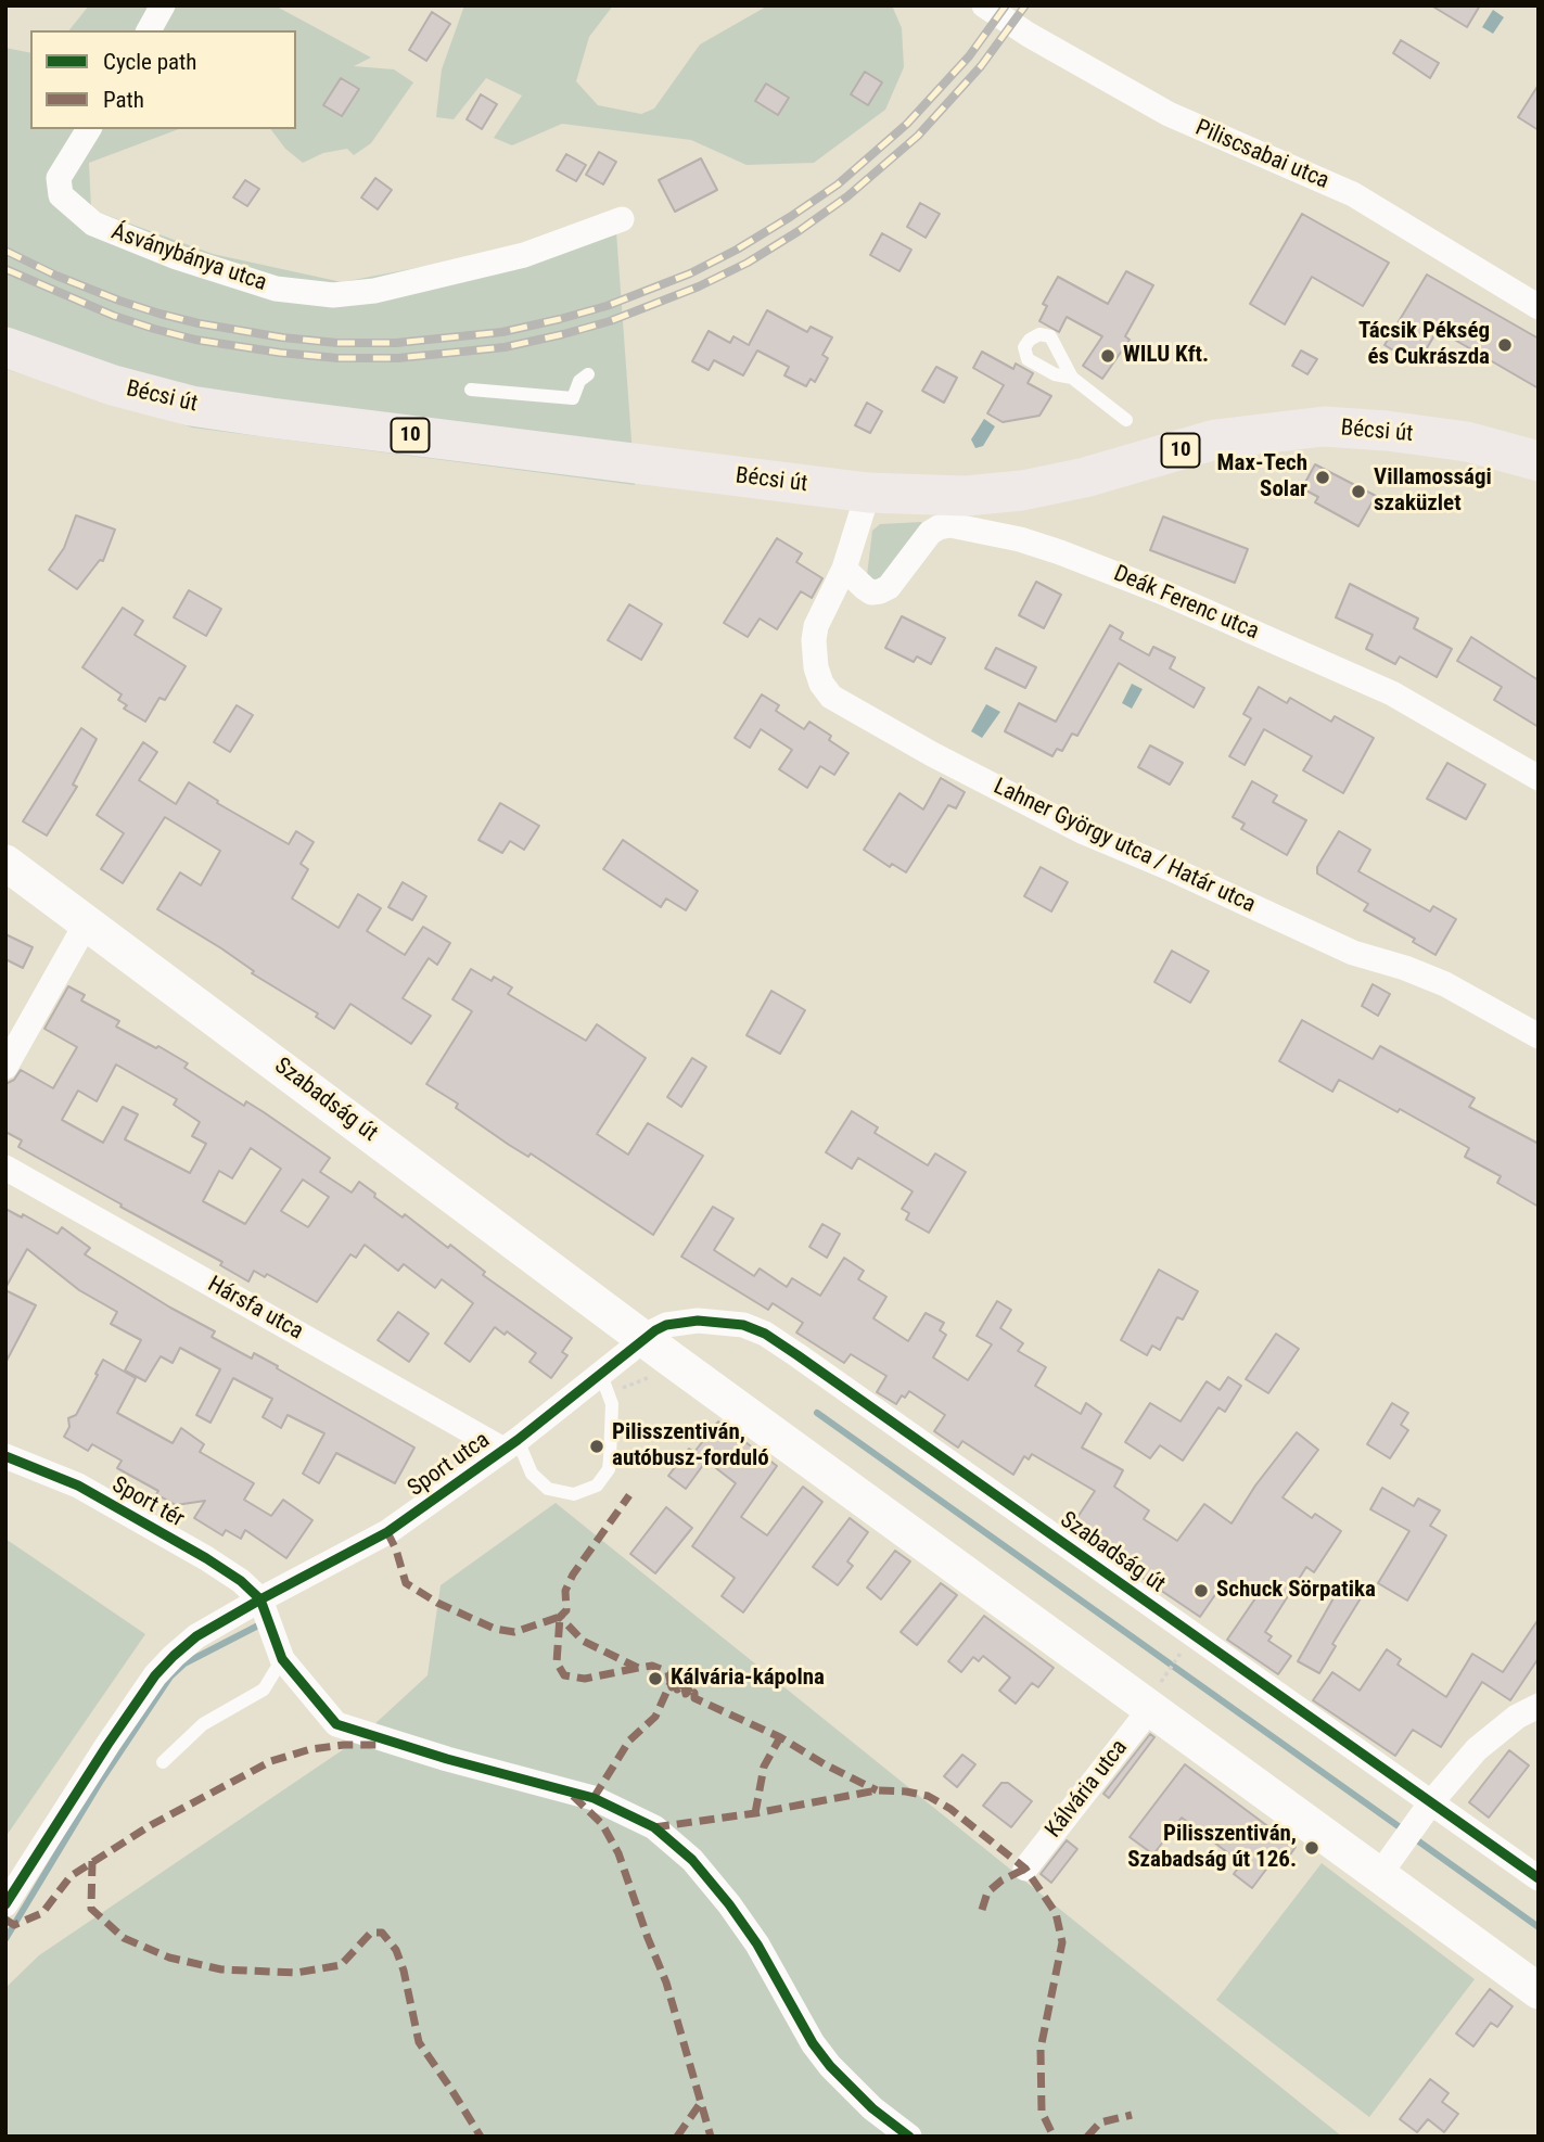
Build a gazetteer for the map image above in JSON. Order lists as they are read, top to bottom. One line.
{"streets":{"main road":["Bécsi út","10","Szabadság út"],"street":["Piliscsabai utca","Ásványbánya utca","Deák Ferenc utca","Lahner György utca / Határ utca","Hársfa utca","Sport utca","Sport tér","Kálvária utca"]},"crossings":[["Bécsi út","Lahner György utca / Határ utca"],["Deák Ferenc utca","Lahner György utca / Határ utca"],["Szabadság út","Sport utca"],["Szabadság út","Kálvária utca"],["Hársfa utca","Sport utca"],["Sport utca","Sport tér"]],"places":["Tácsik Pékség és Cukrászda","WILU Kft.","Max-Tech Solar","Villamossági szaküzlet","Pilisszentiván, autóbusz-forduló","Schuck Sörpatika","Kálvária-kápolna","Pilisszentiván, Szabadság út 126."],"legend":["Cycle path","Path"]}
